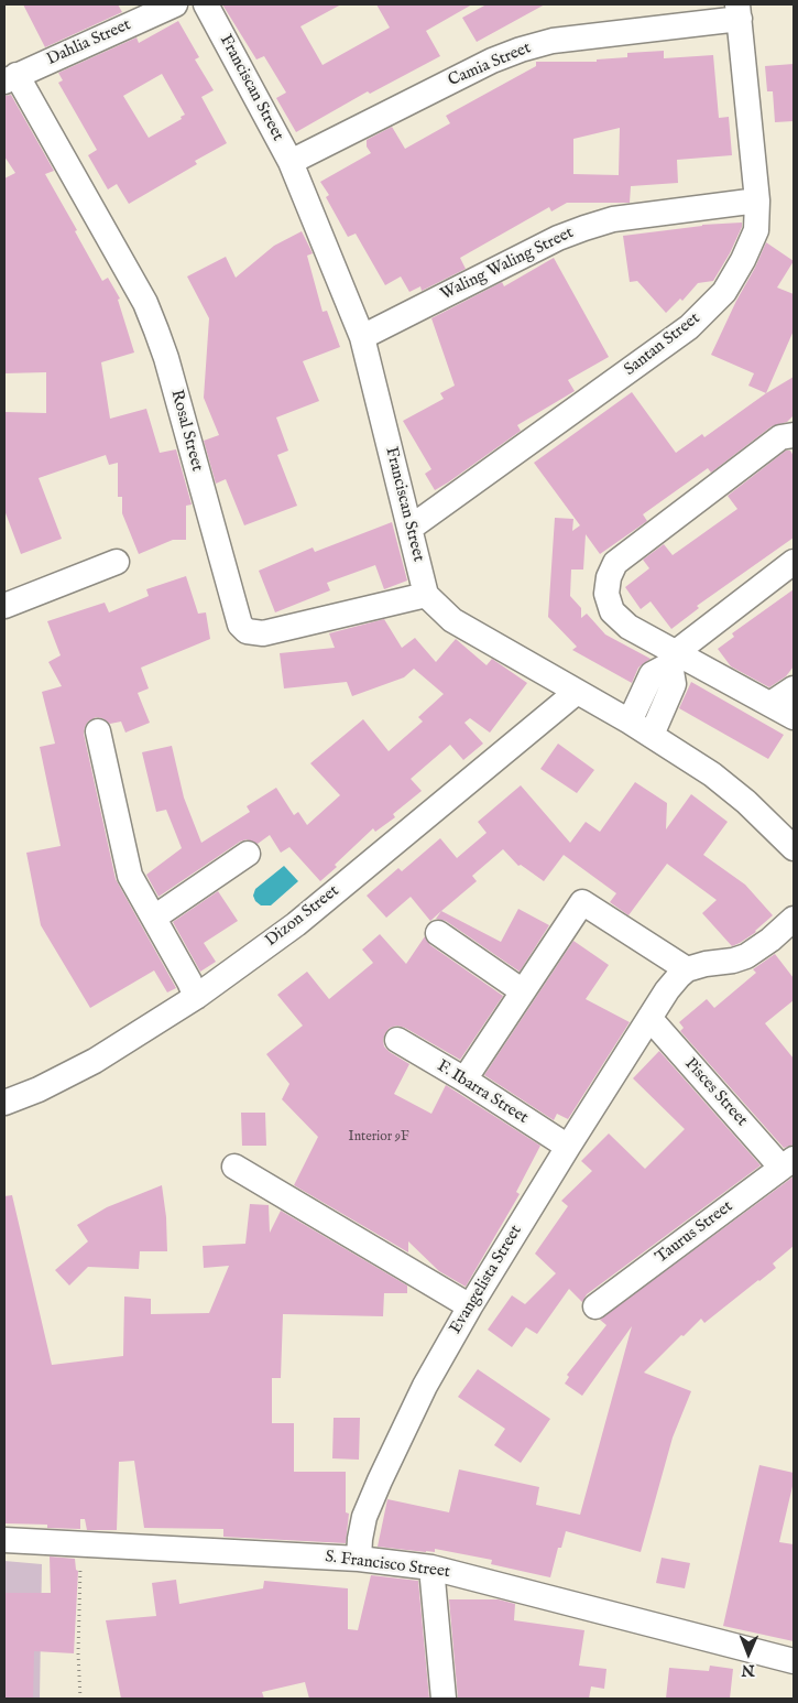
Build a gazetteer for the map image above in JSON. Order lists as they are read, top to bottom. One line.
{"streets":{"street":["Dahlia Street","Camia Street","Franciscan Street","Waling Waling Street","Santan Street","Rosal Street","Dizon Street","F. Ibarra Street","Pisces Street","Taurus Street","Evangelista Street","S. Francisco Street"]},"crossings":[["Dahlia Street","Rosal Street"],["Camia Street","Franciscan Street"],["Camia Street","Santan Street"],["Franciscan Street","Waling Waling Street"],["Franciscan Street","Santan Street"],["Franciscan Street","Rosal Street"],["Waling Waling Street","Santan Street"],["F. Ibarra Street","Evangelista Street"],["Pisces Street","Taurus Street"],["Pisces Street","Evangelista Street"],["Evangelista Street","S. Francisco Street"]],"house_numbers":["Interior 9F"],"north":"bottom"}
